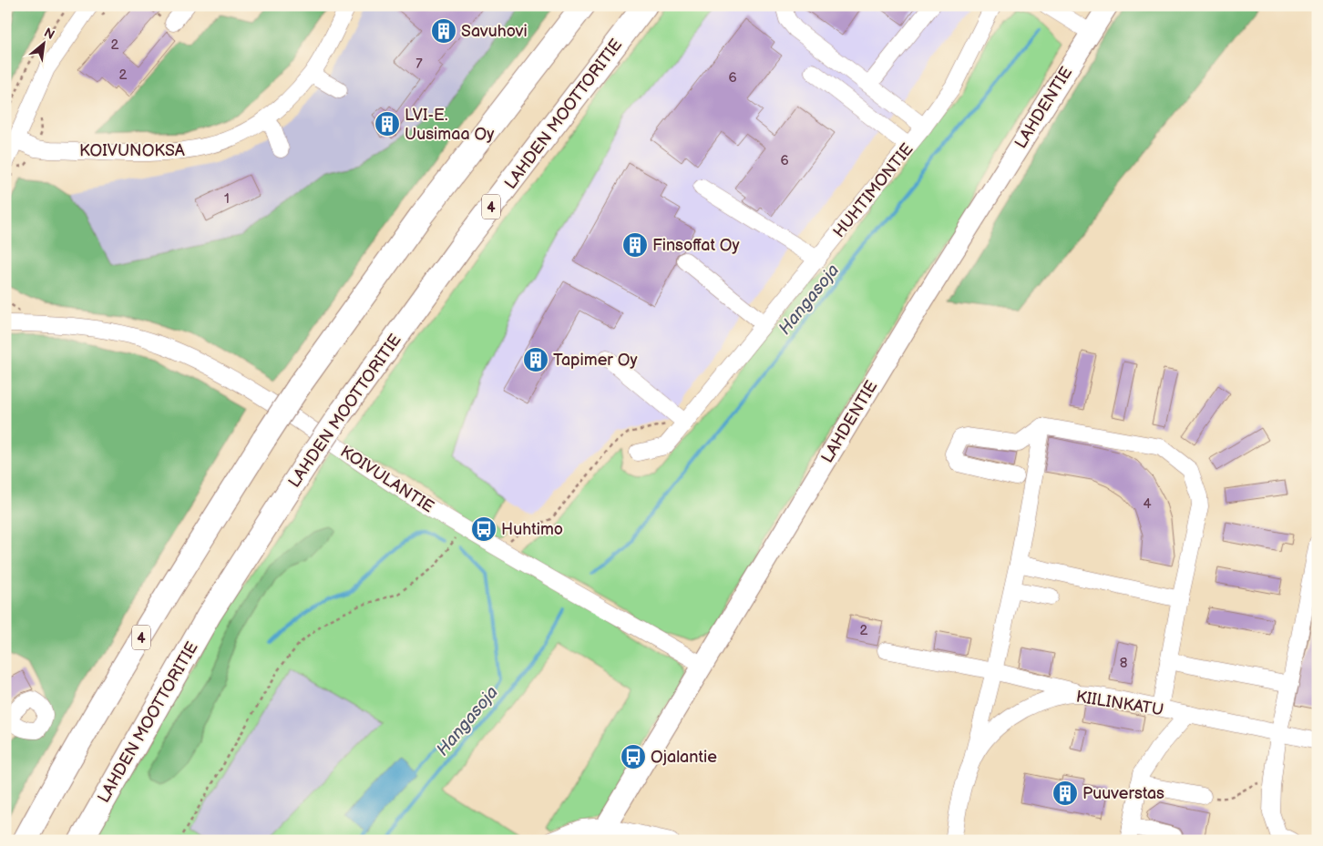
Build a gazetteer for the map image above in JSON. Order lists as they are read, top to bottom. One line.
{"streets":{"highway":["LAHDEN MOOTTORITIE","4"],"main road":["LAHDENTIE"],"street":["KOIVUNOKSA","HUHTIMONTIE","KOIVULANTIE","KIILINKATU"]},"crossings":[["LAHDENTIE","KOIVULANTIE"]],"water":["Hangasoja"],"places":{"building":["Savuhovi","LVI-E. Uusimaa Oy","Finsoffat Oy","Tapimer Oy","Puuverstas"],"bus stop":["Huhtimo","Ojalantie"]},"house_numbers":["2","7","2","6","6","1","4","2","8"],"north":"top right"}
